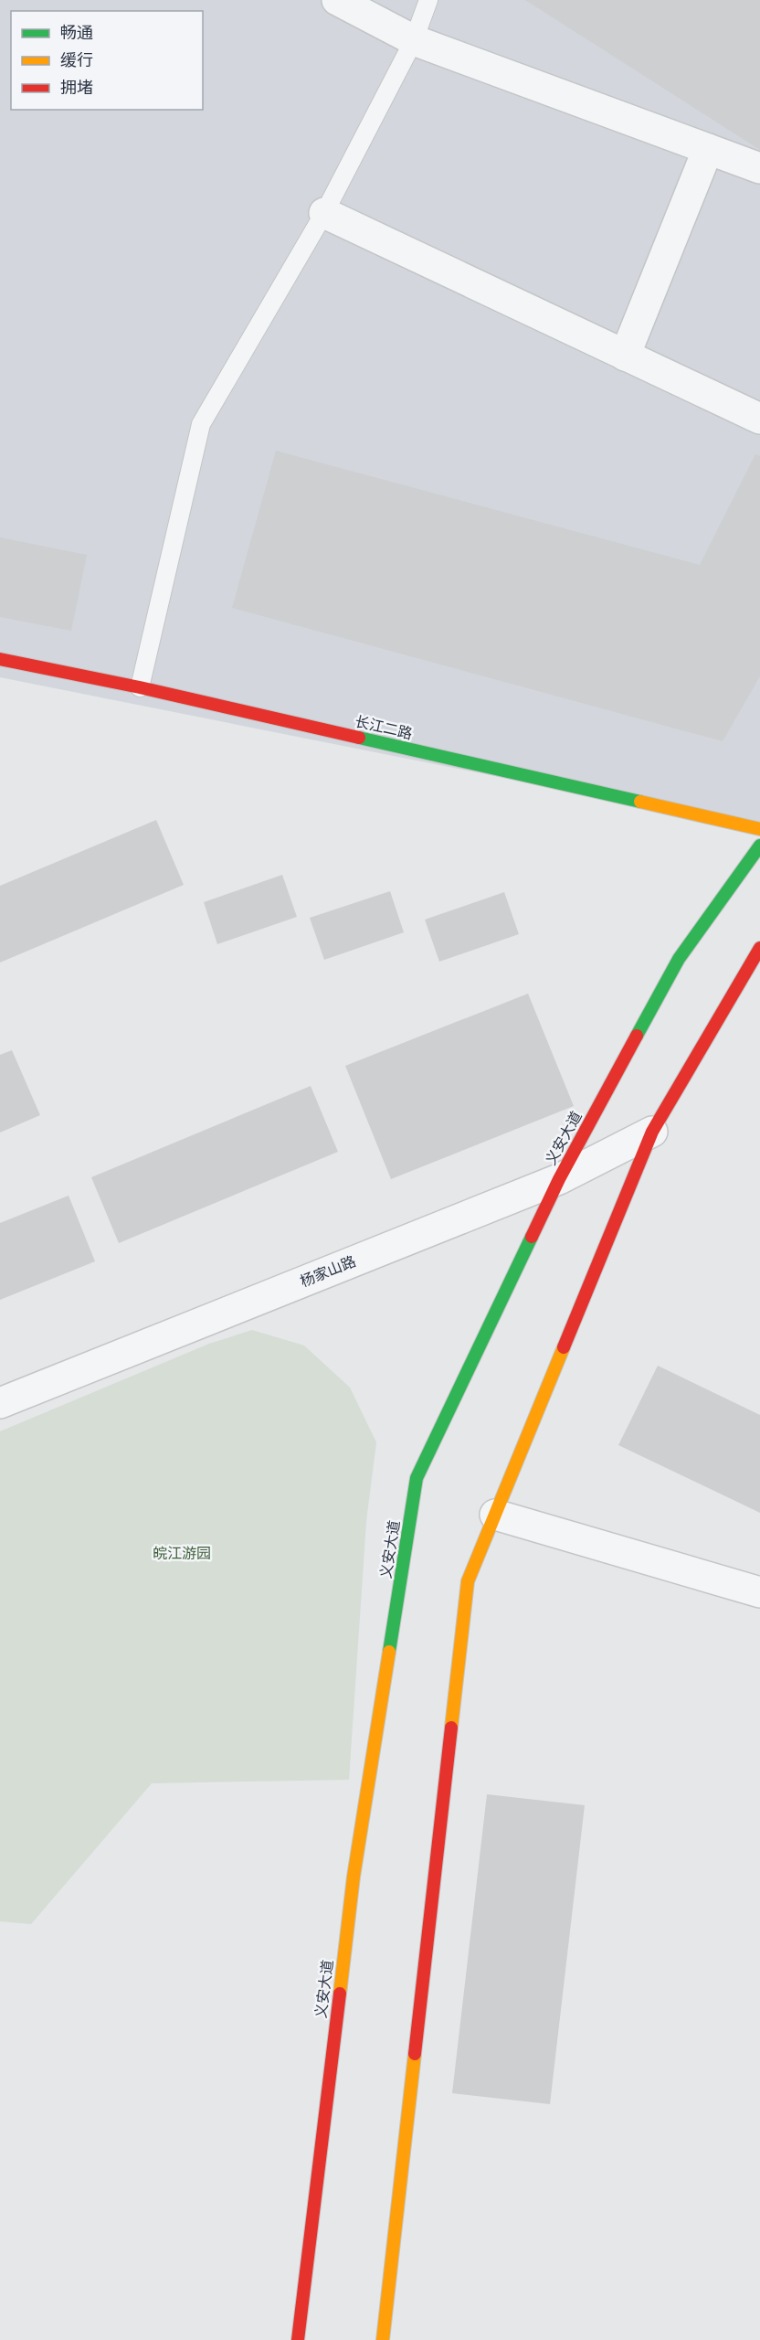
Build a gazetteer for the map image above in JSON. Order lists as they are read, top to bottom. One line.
{"streets":{"main road":["长江二路","义安大道"],"street":["杨家山路"]},"crossings":[["义安大道","杨家山路"]],"parks":["皖江游园"],"legend":["畅通","缓行","拥堵"]}
